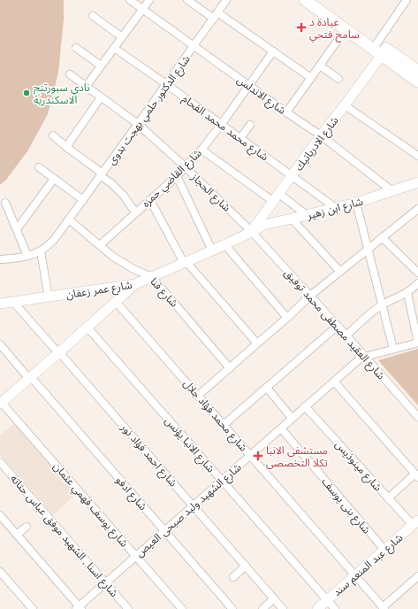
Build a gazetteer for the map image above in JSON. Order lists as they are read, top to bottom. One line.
{"streets":{"street":["شارع الاندلس","شارع الدكتور حلمي بهجت بدوى","شارع محمد محمد الفحام","شارع الادرياتيك","شارع القاضي حمزه","شارع الحجاز","شارع ابن زهير","شارع عمر زعفان","شارع قنا","شارع العقيد مصطفى محمد توفيق","شارع محمد فؤاد جلال","شارع الانبا يؤنس","شارع احمد فؤاد نور","شارع مينوذيس","شارع ادفو","شارع يوسف فهمي عثمان","شارع بنى يوسف","شارع الشهيد وليد صبحى العيص","شارع اسنا , الشهيد موفق عباس حتاته","شارع عبد المنعم سند"]},"crossings":[["شارع الاندلس","شارع الدكتور حلمي بهجت بدوى"],["شارع الاندلس","شارع الادرياتيك"],["شارع الاندلس","شارع القاضي حمزه"],["شارع الاندلس","شارع ابن زهير"],["شارع الدكتور حلمي بهجت بدوى","شارع محمد محمد الفحام"],["شارع الدكتور حلمي بهجت بدوى","شارع الحجاز"],["شارع الدكتور حلمي بهجت بدوى","شارع قنا"],["شارع محمد محمد الفحام","شارع الادرياتيك"],["شارع محمد محمد الفحام","شارع القاضي حمزه"],["شارع محمد محمد الفحام","شارع ابن زهير"],["شارع الادرياتيك","شارع الحجاز"],["شارع الادرياتيك","شارع ابن زهير"],["شارع الادرياتيك","شارع عمر زعفان"],["شارع الادرياتيك","شارع العقيد مصطفى محمد توفيق"],["شارع القاضي حمزه","شارع الحجاز"],["شارع القاضي حمزه","شارع قنا"],["شارع الحجاز","شارع ابن زهير"],["شارع الحجاز","شارع عمر زعفان"],["شارع الحجاز","شارع العقيد مصطفى محمد توفيق"],["شارع ابن زهير","شارع عمر زعفان"],["شارع ابن زهير","شارع العقيد مصطفى محمد توفيق"],["شارع عمر زعفان","شارع قنا"],["شارع عمر زعفان","شارع العقيد مصطفى محمد توفيق"],["شارع عمر زعفان","شارع احمد فؤاد نور"],["شارع العقيد مصطفى محمد توفيق","شارع الشهيد وليد صبحى العيص"],["شارع محمد فؤاد جلال","شارع الشهيد وليد صبحى العيص"],["شارع محمد فؤاد جلال","شارع عبد المنعم سند"],["شارع الانبا يؤنس","شارع الشهيد وليد صبحى العيص"],["شارع الانبا يؤنس","شارع عبد المنعم سند"],["شارع احمد فؤاد نور","شارع الشهيد وليد صبحى العيص"],["شارع مينوذيس","شارع الشهيد وليد صبحى العيص"],["شارع مينوذيس","شارع عبد المنعم سند"],["شارع ادفو","شارع الشهيد وليد صبحى العيص"],["شارع يوسف فهمي عثمان","شارع الشهيد وليد صبحى العيص"],["شارع بنى يوسف","شارع الشهيد وليد صبحى العيص"],["شارع بنى يوسف","شارع عبد المنعم سند"],["شارع الشهيد وليد صبحى العيص","شارع اسنا , الشهيد موفق عباس حتاته"]],"places":{"health":["عيادة د سامح فتحي","مستشفى الانبا تكلا التخصصى"],"other":["نادي سبورتنج الاسكندرية"]}}
